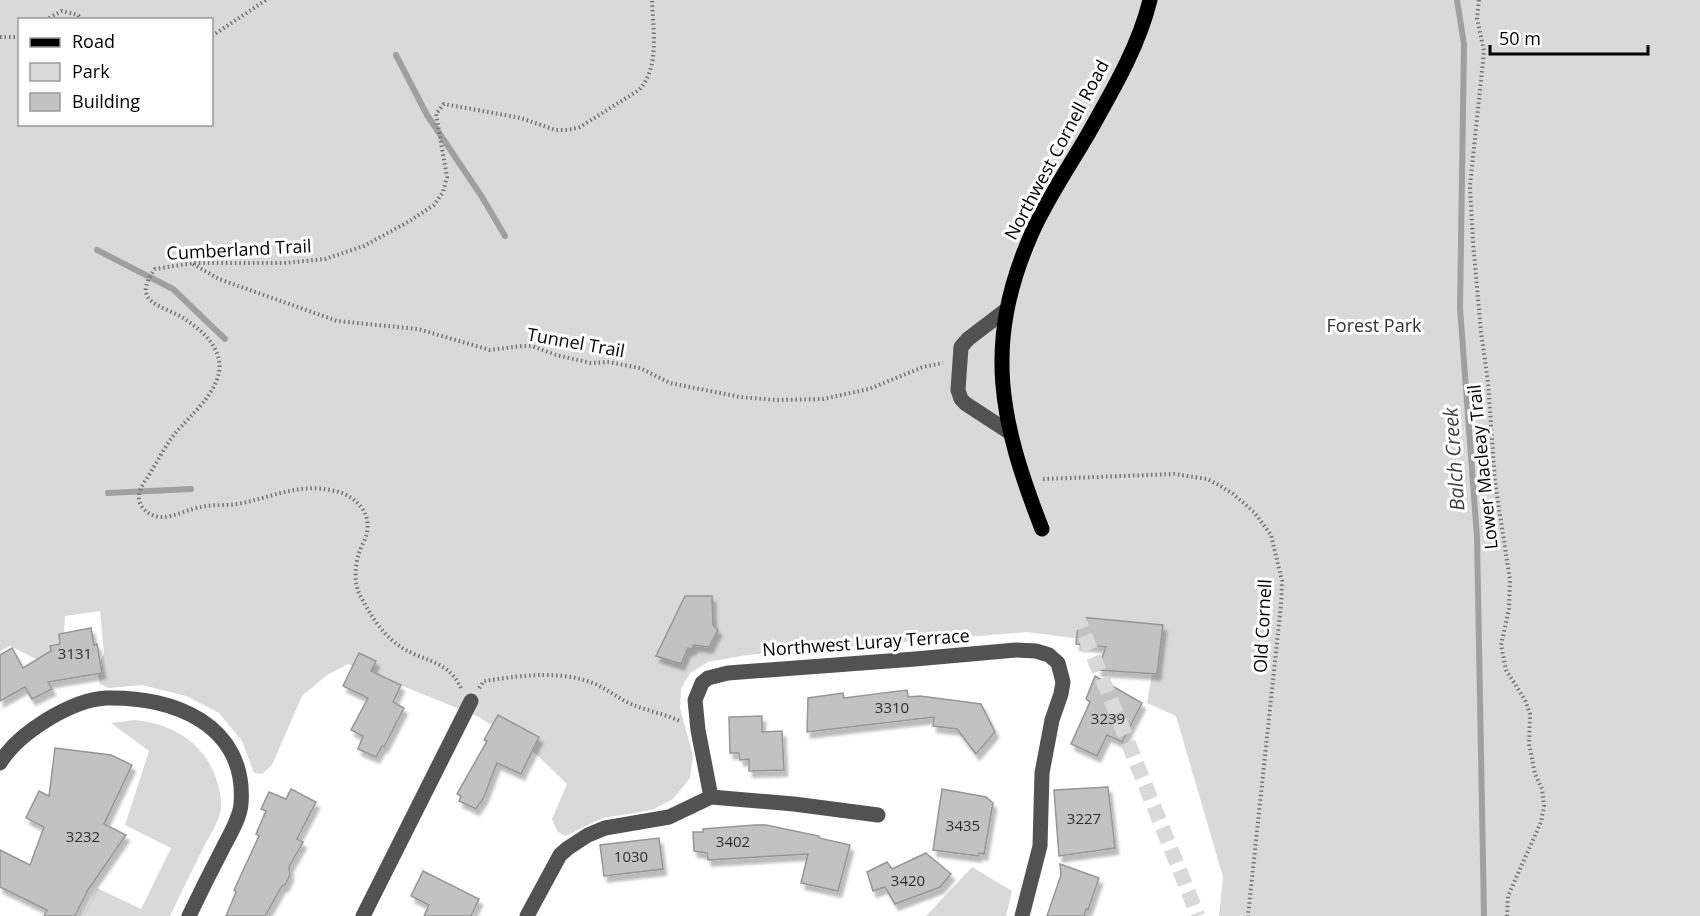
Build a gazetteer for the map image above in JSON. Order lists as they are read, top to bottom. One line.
{"streets":{"main road":["Northwest Cornell Road"],"street":["Northwest Luray Terrace"],"path":["Cumberland Trail","Tunnel Trail","Lower Macleay Trail","Old Cornell"]},"crossings":[["Northwest Cornell Road","Old Cornell"],["Cumberland Trail","Tunnel Trail"]],"water":["Balch Creek"],"parks":["Forest Park"],"house_numbers":["3131","3310","3239","3227","3435","3232","3402","1030","3420"],"legend":["Road","Park","Building"],"scale_bar":"50 m"}
